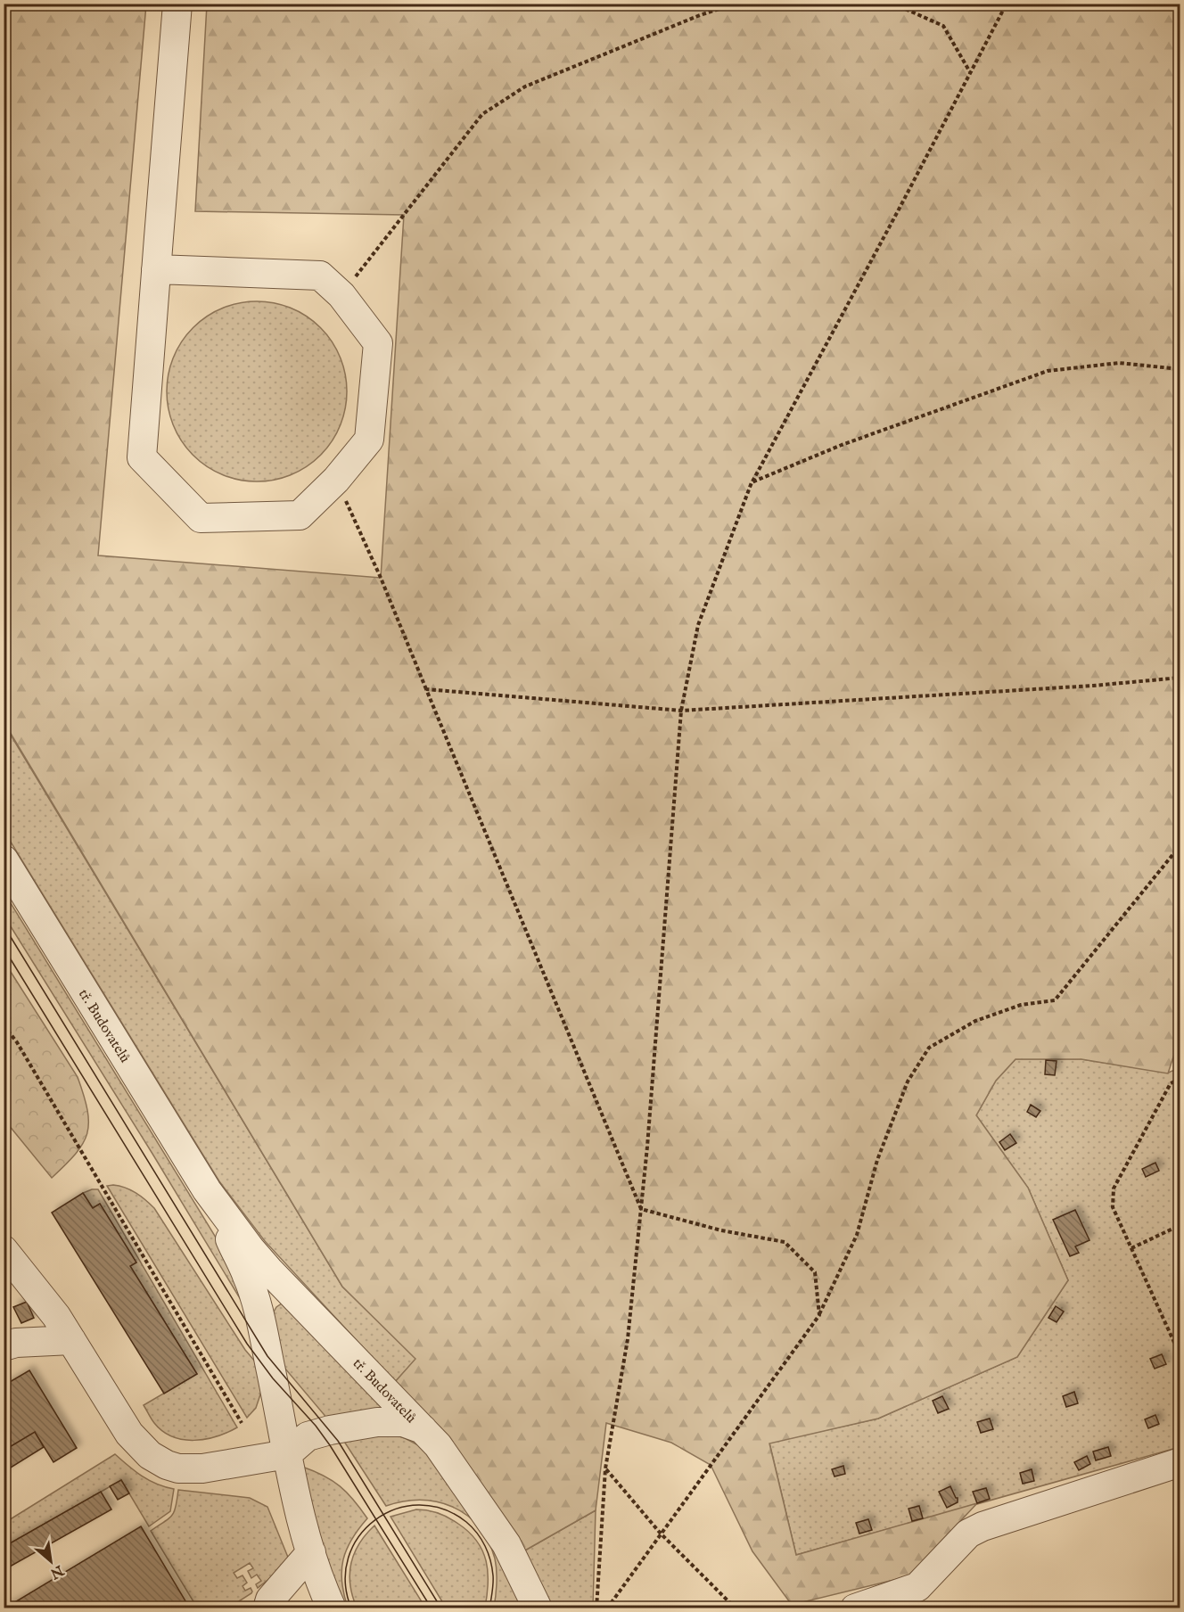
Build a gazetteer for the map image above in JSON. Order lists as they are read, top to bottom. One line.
{"streets":{"street":["tř. Budovatelů"]},"north":"bottom right"}
